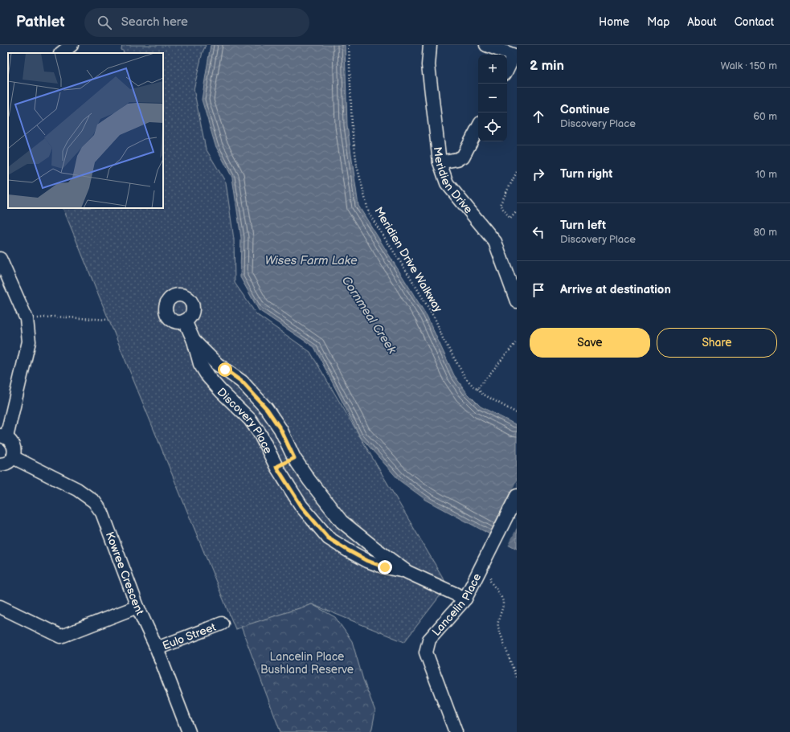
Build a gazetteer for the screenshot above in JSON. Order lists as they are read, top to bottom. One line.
{"streets":{"street":["Meridien Drive","Discovery Place","Kowree Crescent","Lancelin Place","Eulo Street"],"path":["Meridien Drive Walkway"]},"crossings":[["Discovery Place","Lancelin Place"],["Kowree Crescent","Eulo Street"]],"water":["Wises Farm Lake","Cornmeal Creek"],"parks":["Lancelin Place Bushland Reserve"],"page":{"header":"Pathlet","search":"Search here","nav":["Home","Map","About","Contact"],"heading":["2 min","Walk · 150 m"],"map_buttons":["+","−"],"list":[["Continue","Discovery Place","60 m"],["Turn right","10 m"],["Turn left","Discovery Place","80 m"],"Arrive at destination"],"buttons":["Save","Share"]}}
